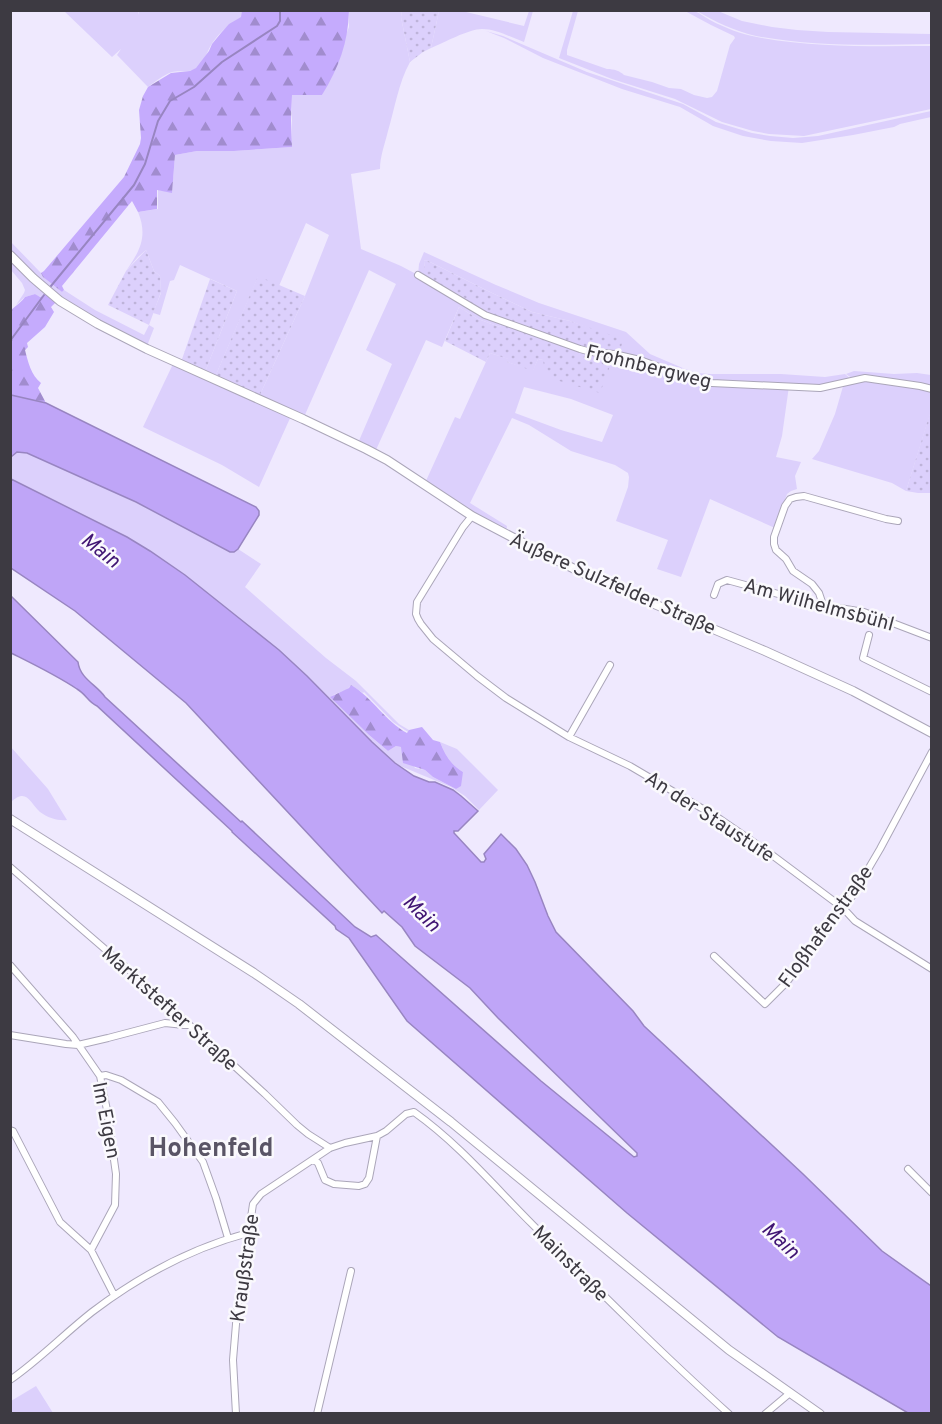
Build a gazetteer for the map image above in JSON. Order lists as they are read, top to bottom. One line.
{"streets":{"main road":["Äußere Sulzfelder Straße"],"street":["Frohnbergweg","Am Wilhelmsbühl","An der Staustufe","Floßhafenstraße","Marktstefter Straße","Im Eigen","Mainstraße","Kraußstraße"]},"crossings":[["Äußere Sulzfelder Straße","An der Staustufe"],["An der Staustufe","Floßhafenstraße"],["Marktstefter Straße","Kraußstraße"],["Mainstraße","Kraußstraße"]],"districts":["Hohenfeld"],"water":["Main"]}
